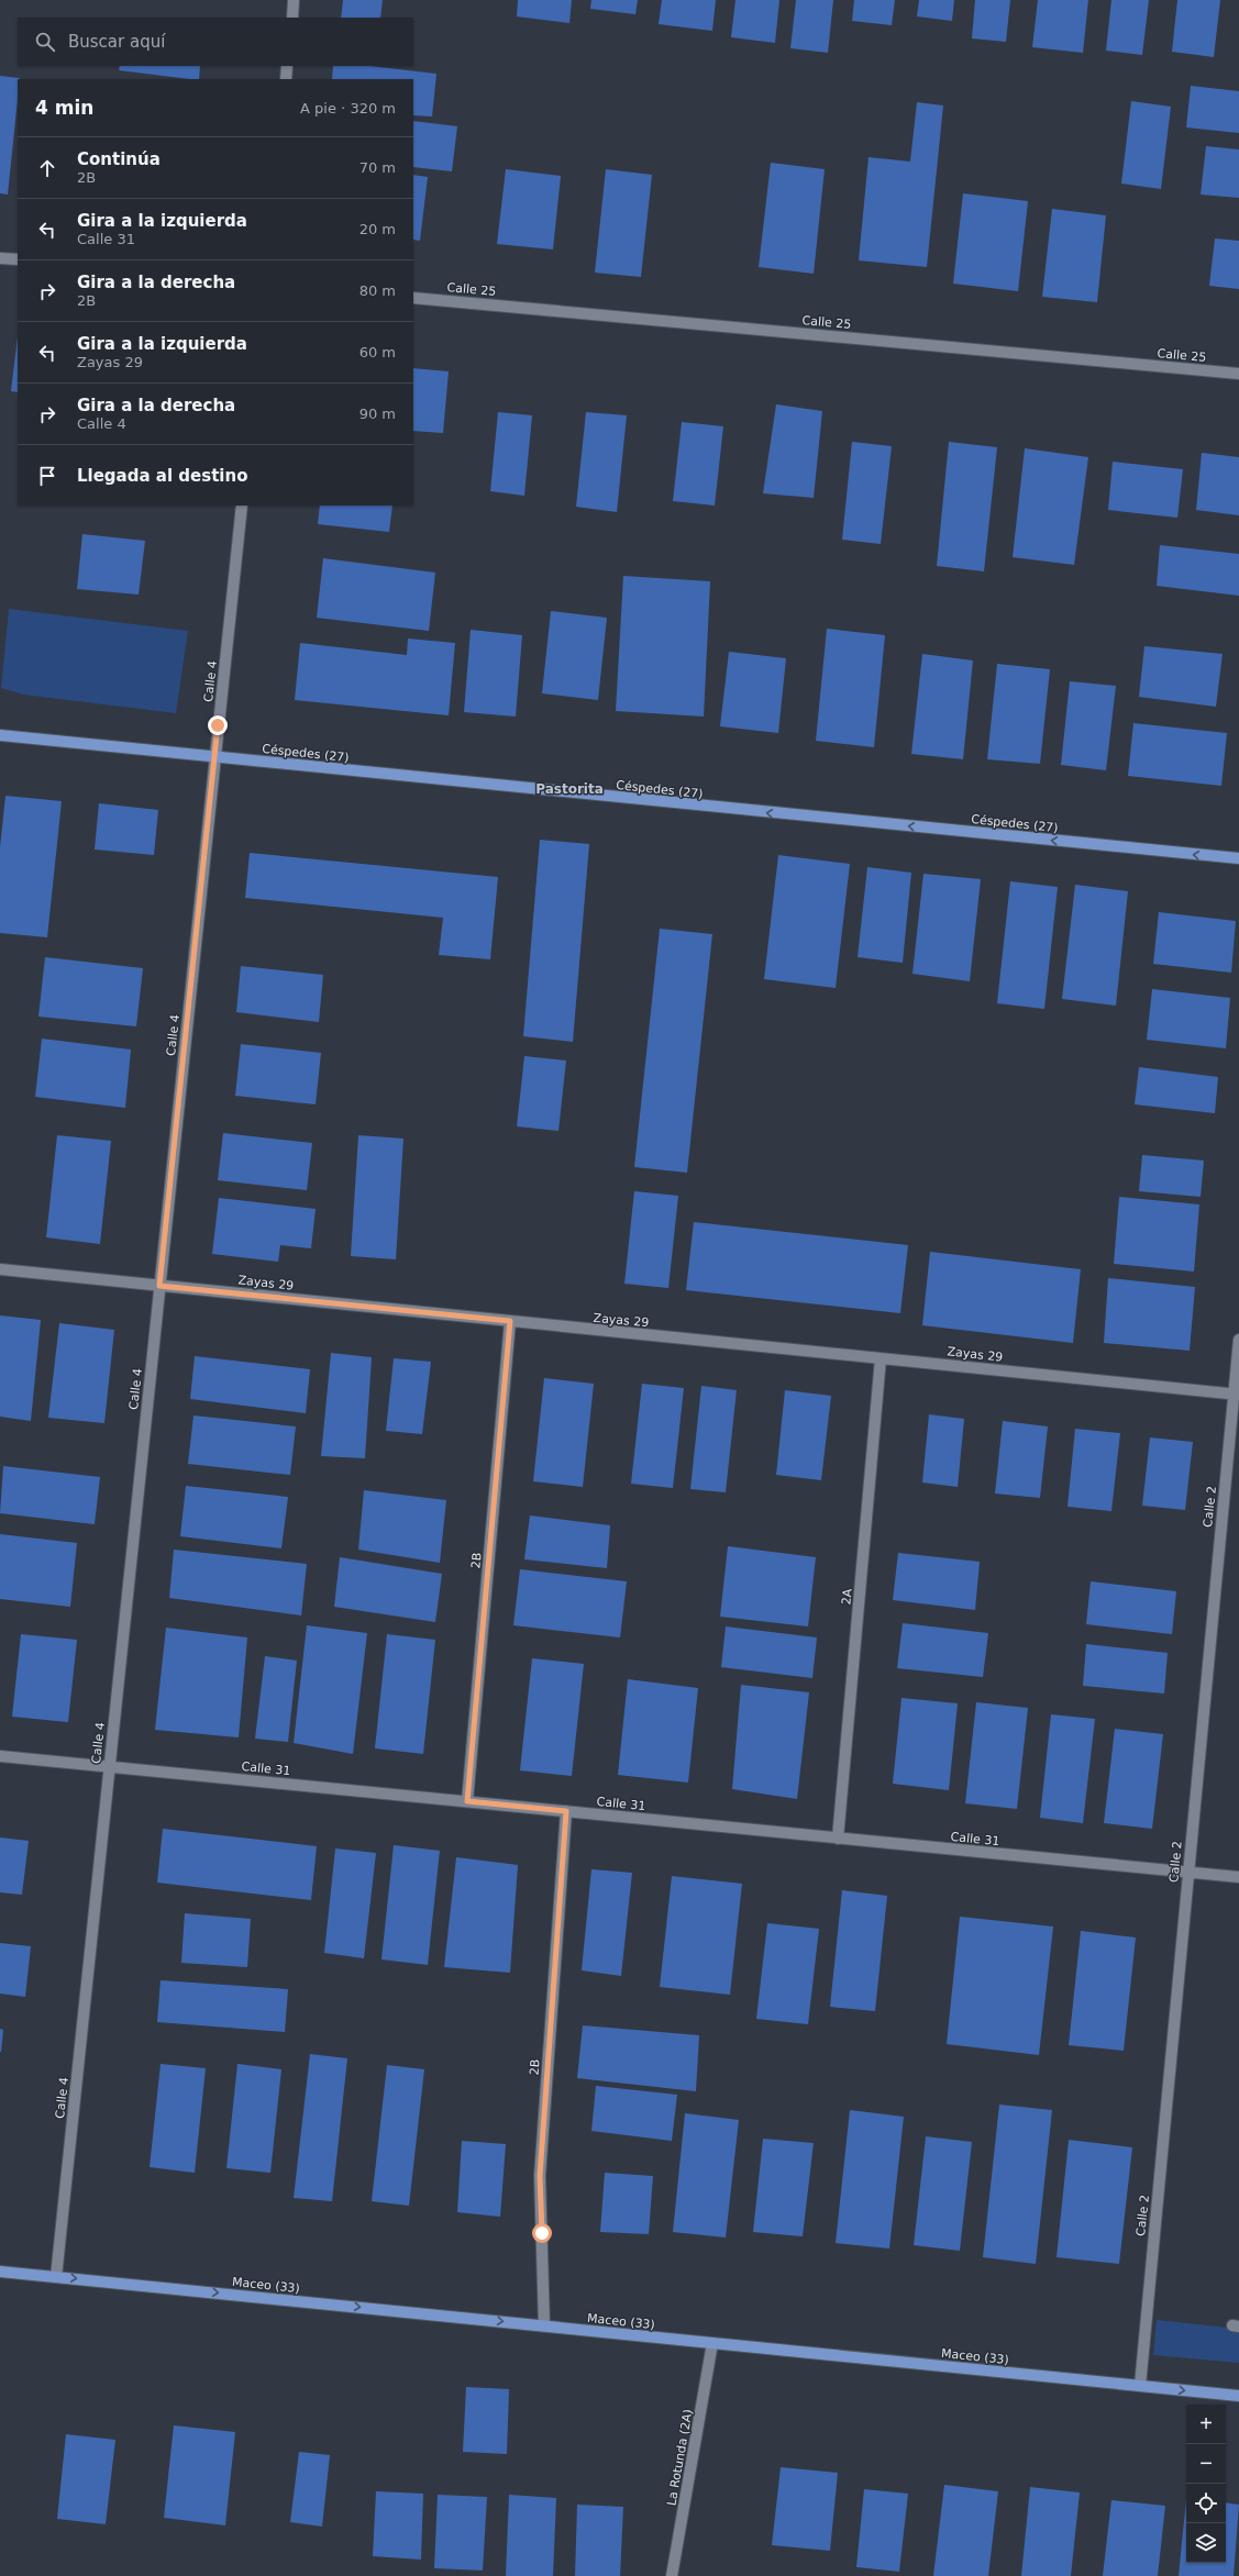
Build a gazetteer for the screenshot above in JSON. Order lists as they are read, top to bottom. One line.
{"streets":{"main road":["Céspedes (27)","Maceo (33)"],"street":["Calle 25","Calle 4","Zayas 29","Calle 2","2B","2A","Calle 31","La Rotunda (2A)"]},"crossings":[["Calle 4","Céspedes (27)"],["Calle 4","Zayas 29"],["Calle 4","Calle 31"],["Calle 4","Maceo (33)"],["Zayas 29","Calle 2"],["Zayas 29","2B"],["Zayas 29","2A"],["Calle 2","Calle 31"],["Calle 2","Maceo (33)"],["2B","Calle 31"],["2B","Maceo (33)"],["2A","Calle 31"],["Maceo (33)","La Rotunda (2A)"]],"one_way":["Céspedes (27)","Maceo (33)"],"districts":["Pastorita"],"page":{"search":"Buscar aquí","heading":["4 min","A pie · 320 m"],"list":[["Continúa","2B","70 m"],["Gira a la izquierda","Calle 31","20 m"],["Gira a la derecha","2B","80 m"],["Gira a la izquierda","Zayas 29","60 m"],["Gira a la derecha","Calle 4","90 m"],"Llegada al destino"],"map_buttons":["+","−"]}}
